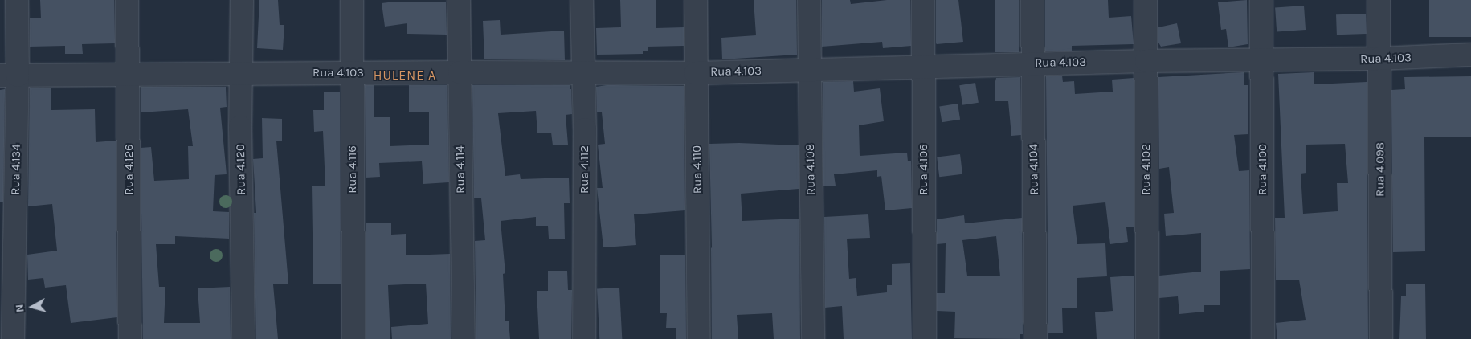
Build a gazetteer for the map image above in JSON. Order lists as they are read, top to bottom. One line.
{"streets":{"street":["Rua 4.103","Rua 4.134","Rua 4.126","Rua 4.120","Rua 4.116","Rua 4.114","Rua 4.112","Rua 4.110","Rua 4.108","Rua 4.106","Rua 4.104","Rua 4.102","Rua 4.100","Rua 4.098"]},"crossings":[["Rua 4.103","Rua 4.134"],["Rua 4.103","Rua 4.126"],["Rua 4.103","Rua 4.120"],["Rua 4.103","Rua 4.116"],["Rua 4.103","Rua 4.114"],["Rua 4.103","Rua 4.112"],["Rua 4.103","Rua 4.110"],["Rua 4.103","Rua 4.108"],["Rua 4.103","Rua 4.106"],["Rua 4.103","Rua 4.104"],["Rua 4.103","Rua 4.102"],["Rua 4.103","Rua 4.100"],["Rua 4.103","Rua 4.098"]],"districts":["HULENE A"],"north":"left"}
